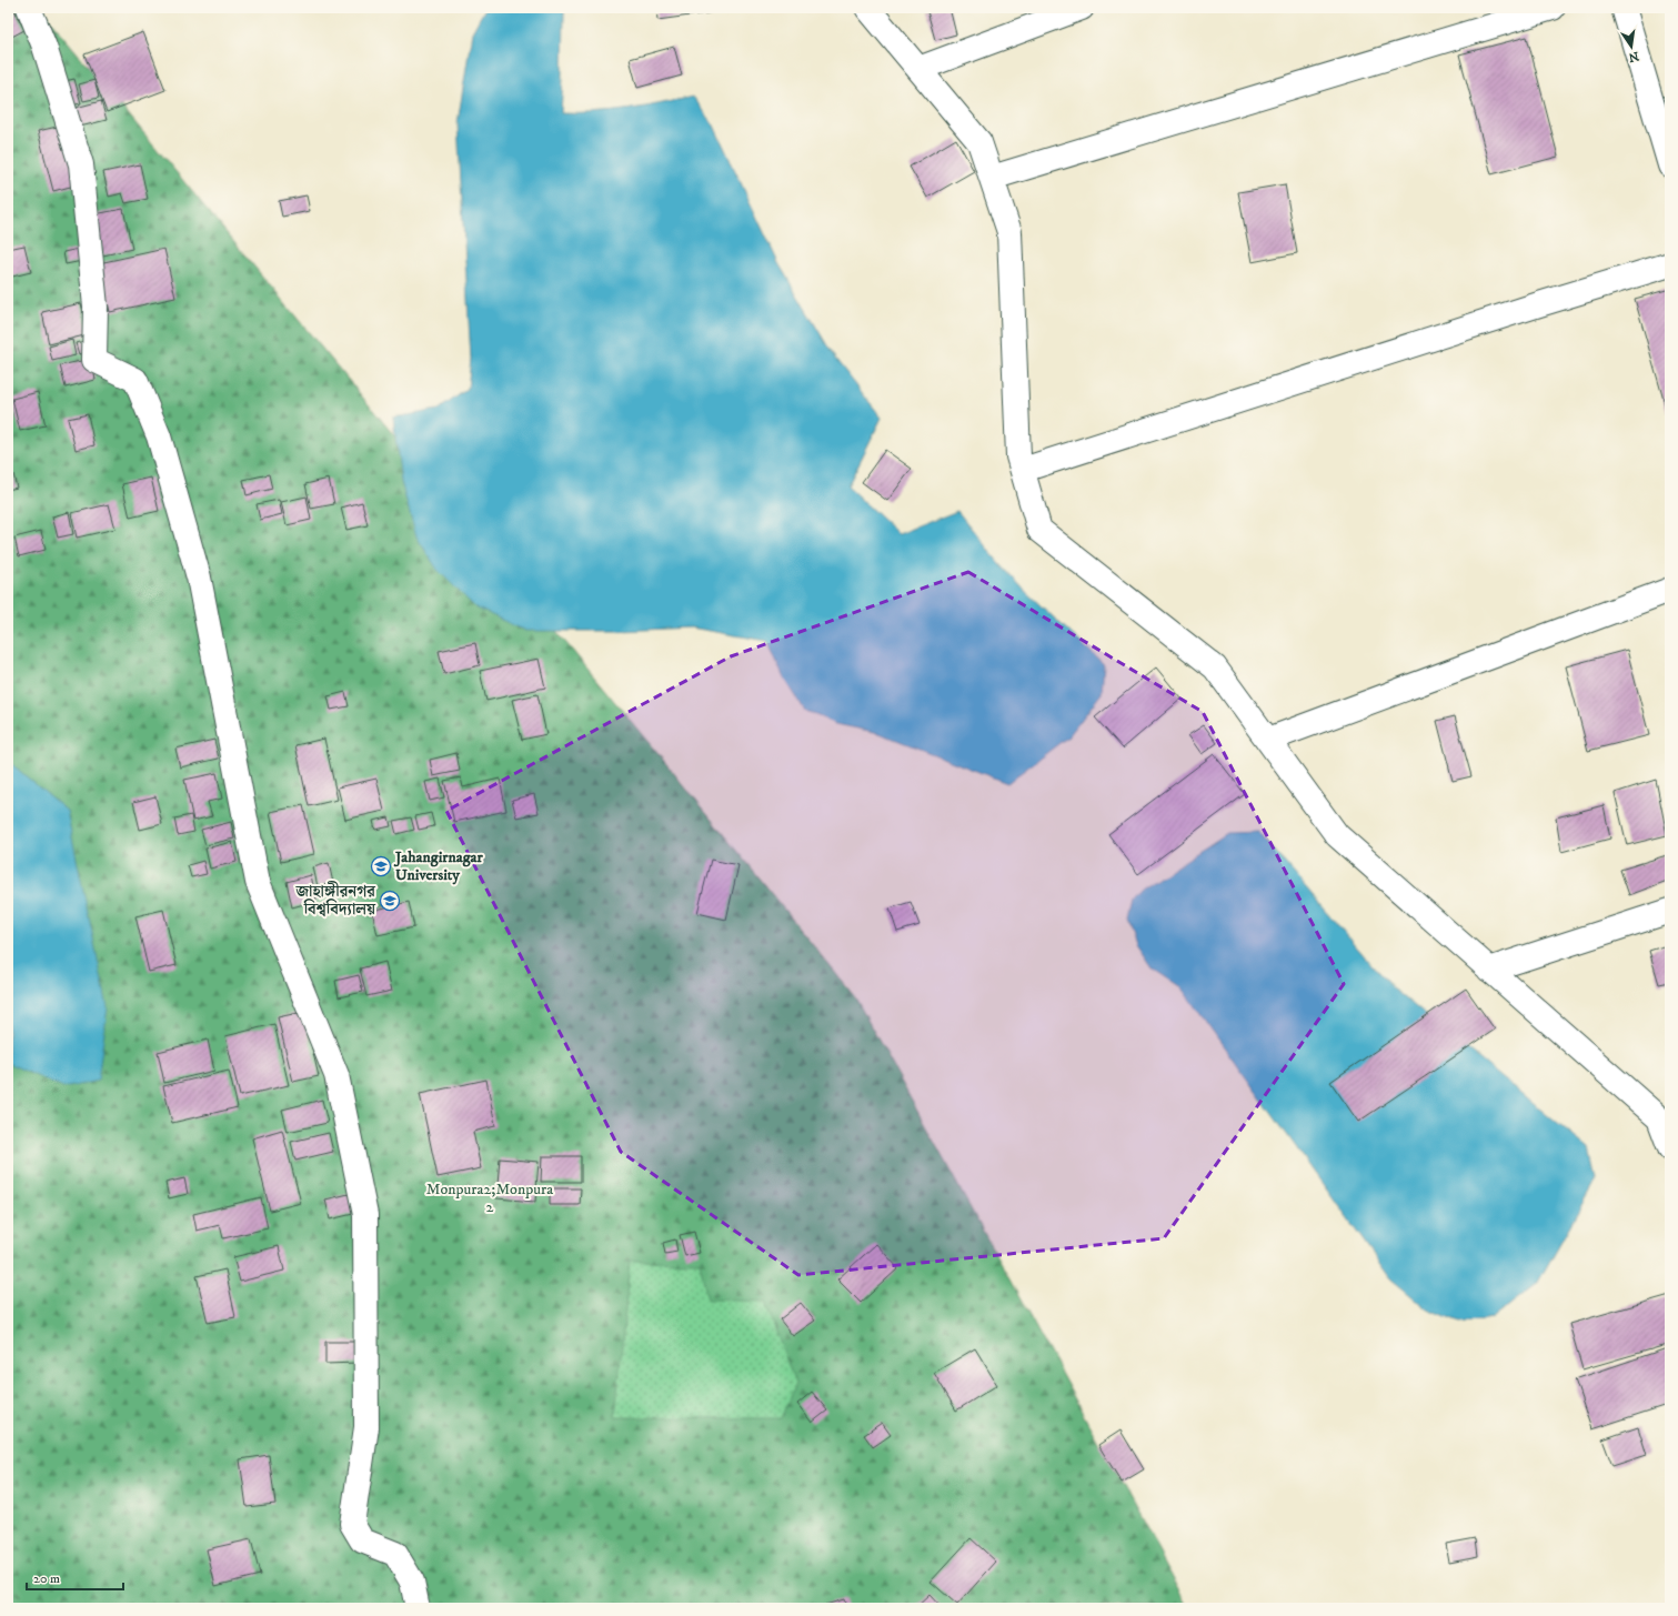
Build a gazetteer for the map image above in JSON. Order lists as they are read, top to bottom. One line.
{"parks":["Monpura2;Monpura 2"],"places":{"school or university":["Jahangirnagar University","জাহাঙ্গীরনগর বিশ্ববিদ্যালয়"]},"scale_bar":"20 m","north":"bottom"}
